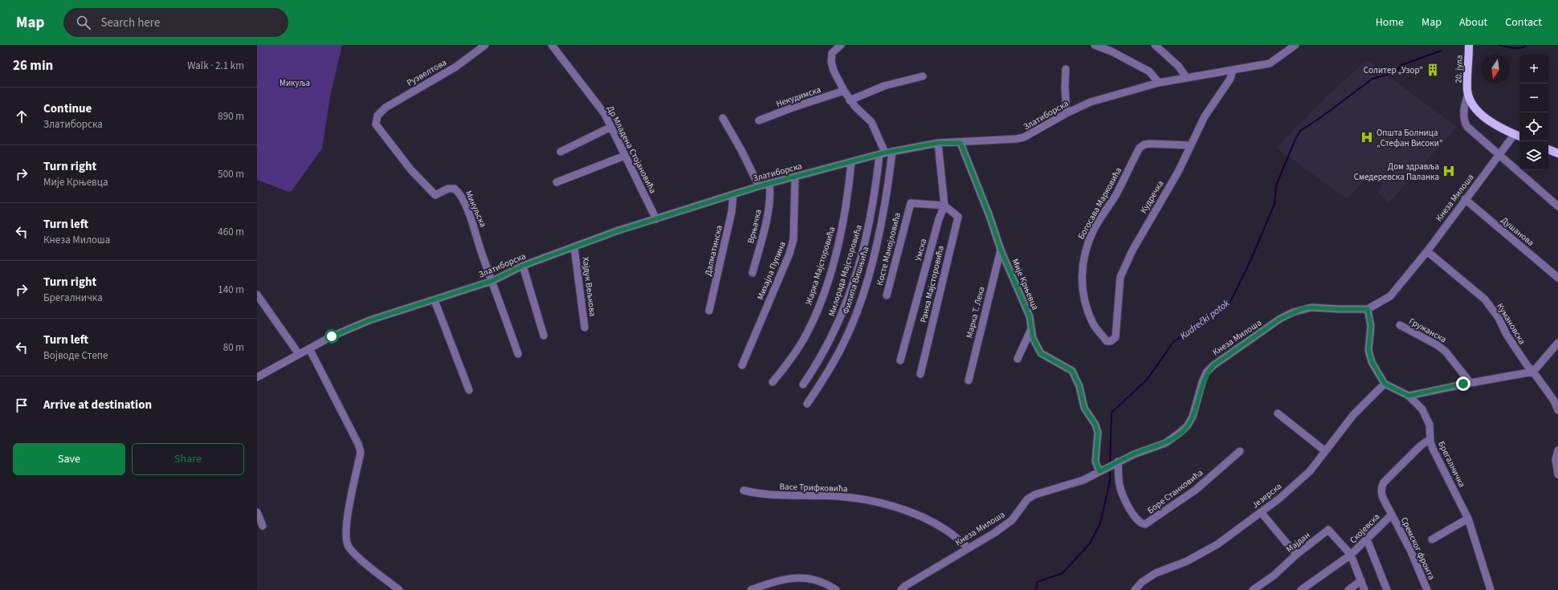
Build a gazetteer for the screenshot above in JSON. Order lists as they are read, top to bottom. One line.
{"streets":{"main road":["20. јула"],"street":["Рузвелтова","Некудимска","Златиборска","Др Младена Стојановића","Кудречка","Кнеза Милоша","Богосава Марковића","Микуљска","Врњачка","Душанова","Косте Манојловића","Умска","Далматинска","Жарка Мајсторовића","Михајла Пупина","Милорада Мајсторовића","Филипа Вишњића","Ранка Мајсторовића","Мије Крњевца","Хајдук Вељкова","Марка Т. Лека","Кумановска","Гружанска","Брегалничка","Васе Трифковића","Боре Станковића","Језерска","Скојевска","Мајдан","Сремског фронта"]},"crossings":[["Рузвелтова","Микуљска"],["Златиборска","Др Младена Стојановића"],["Златиборска","Кудречка"],["Златиборска","Микуљска"],["Златиборска","Врњачка"],["Златиборска","Далматинска"],["Златиборска","Жарка Мајсторовића"],["Златиборска","Михајла Пупина"],["Златиборска","Милорада Мајсторовића"],["Златиборска","Филипа Вишњића"],["Златиборска","Мије Крњевца"],["Златиборска","Хајдук Вељкова"],["Кудречка","Богосава Марковића"],["Кнеза Милоша","Душанова"],["Кнеза Милоша","Мије Крњевца"],["Кнеза Милоша","Кумановска"],["Кнеза Милоша","Васе Трифковића"],["Кнеза Милоша","Боре Станковића"],["Косте Манојловића","Умска"],["Косте Манојловића","Ранка Мајсторовића"],["Умска","Ранка Мајсторовића"],["Мије Крњевца","Марка Т. Лека"],["Брегалничка","Језерска"],["Брегалничка","Скојевска"],["Скојевска","Мајдан"],["Скојевска","Сремског фронта"]],"water":["Kudrečki potok"],"parks":["Микуља"],"places":{"building":["Солитер „Узор”"],"hospital":["Општа Болница „Стефан Високи”","Дом здравља Смедеревска Паланка"]},"north":"bottom","page":{"header":"Map","search":"Search here","nav":["Home","Map","About","Contact"],"heading":["26 min","Walk · 2.1 km"],"map_buttons":["+","−"],"list":[["Continue","Златиборска","890 m"],["Turn right","Мије Крњевца","500 m"],["Turn left","Кнеза Милоша","460 m"],["Turn right","Брегалничка","140 m"],["Turn left","Војводе Степе","80 m"],"Arrive at destination"],"buttons":["Save","Share"]}}
